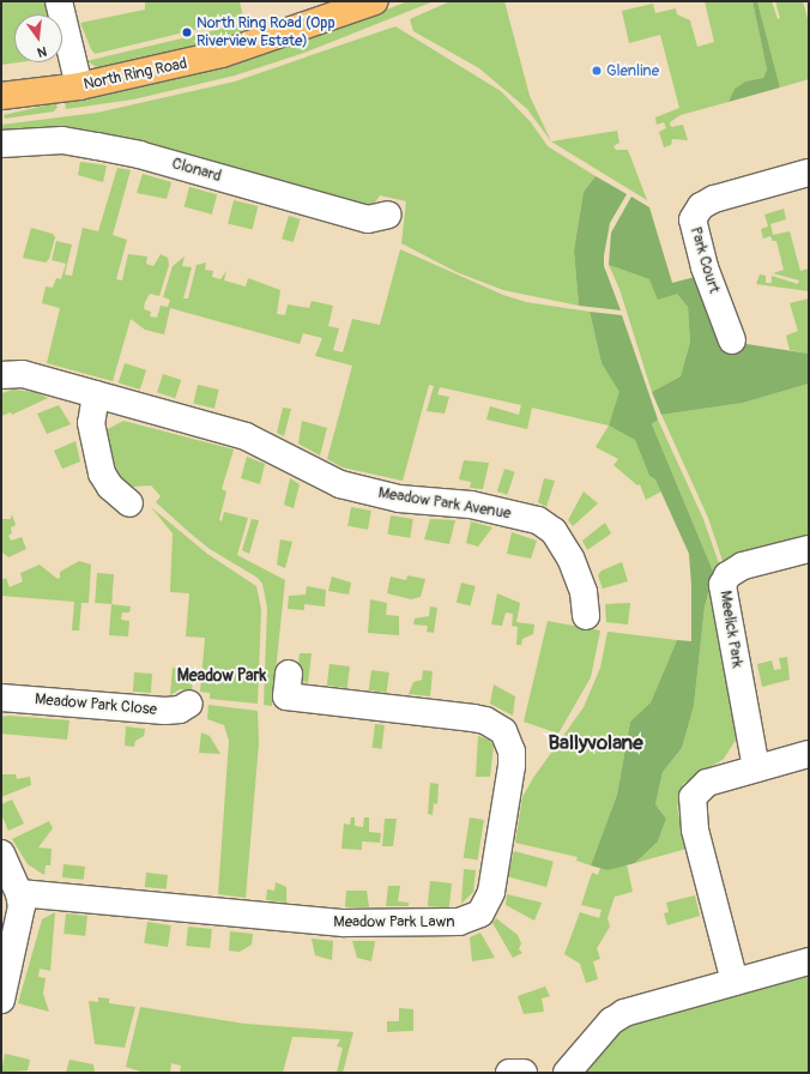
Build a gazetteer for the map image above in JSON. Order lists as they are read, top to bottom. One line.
{"streets":{"main road":["North Ring Road"],"street":["Clonard","Park Court","Meadow Park Avenue","Meelick Park","Meadow Park Close","Meadow Park Lawn"]},"districts":["Meadow Park","Ballyvolane"],"places":["North Ring Road (Opp Riverview Estate)","Glenline"],"north":"bottom"}
